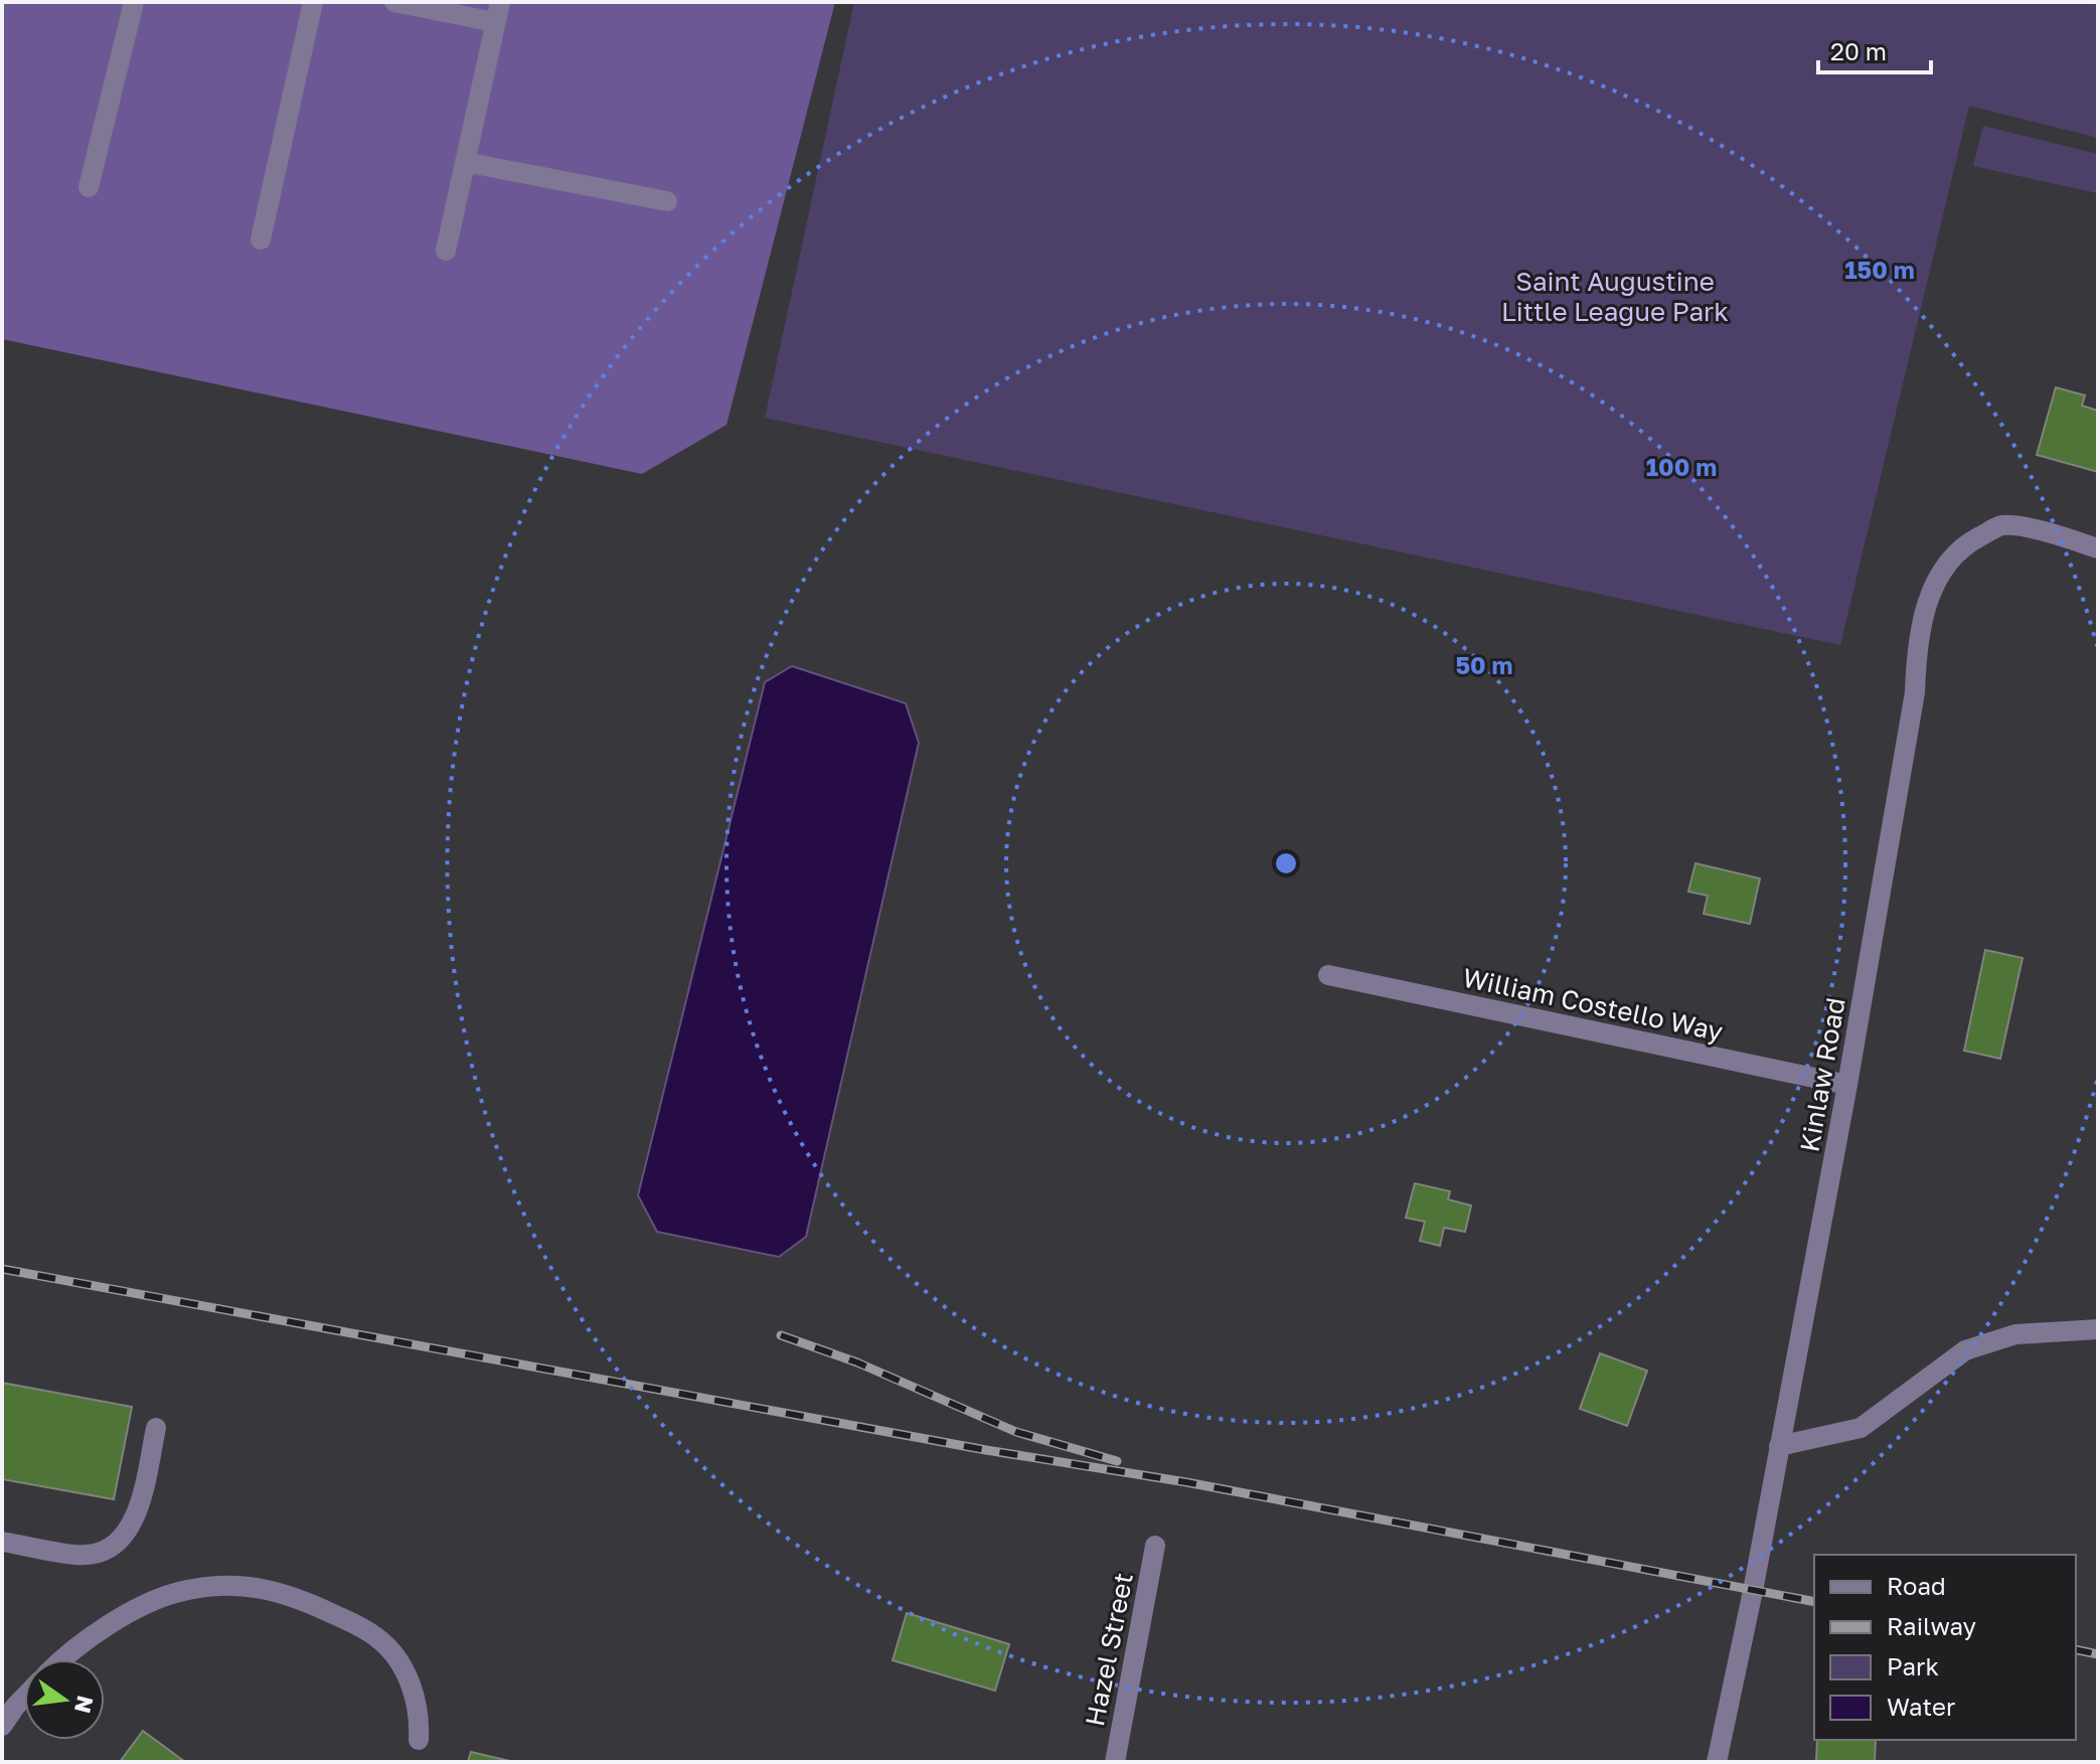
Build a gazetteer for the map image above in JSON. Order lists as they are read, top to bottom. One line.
{"streets":{"street":["William Costello Way","Kinlaw Road","Hazel Street"]},"crossings":[["William Costello Way","Kinlaw Road"]],"parks":["Saint Augustine Little League Park"],"legend":["Road","Railway","Park","Water"],"scale_bar":"20 m","north":"right","rings":["150 m","100 m","50 m"]}
